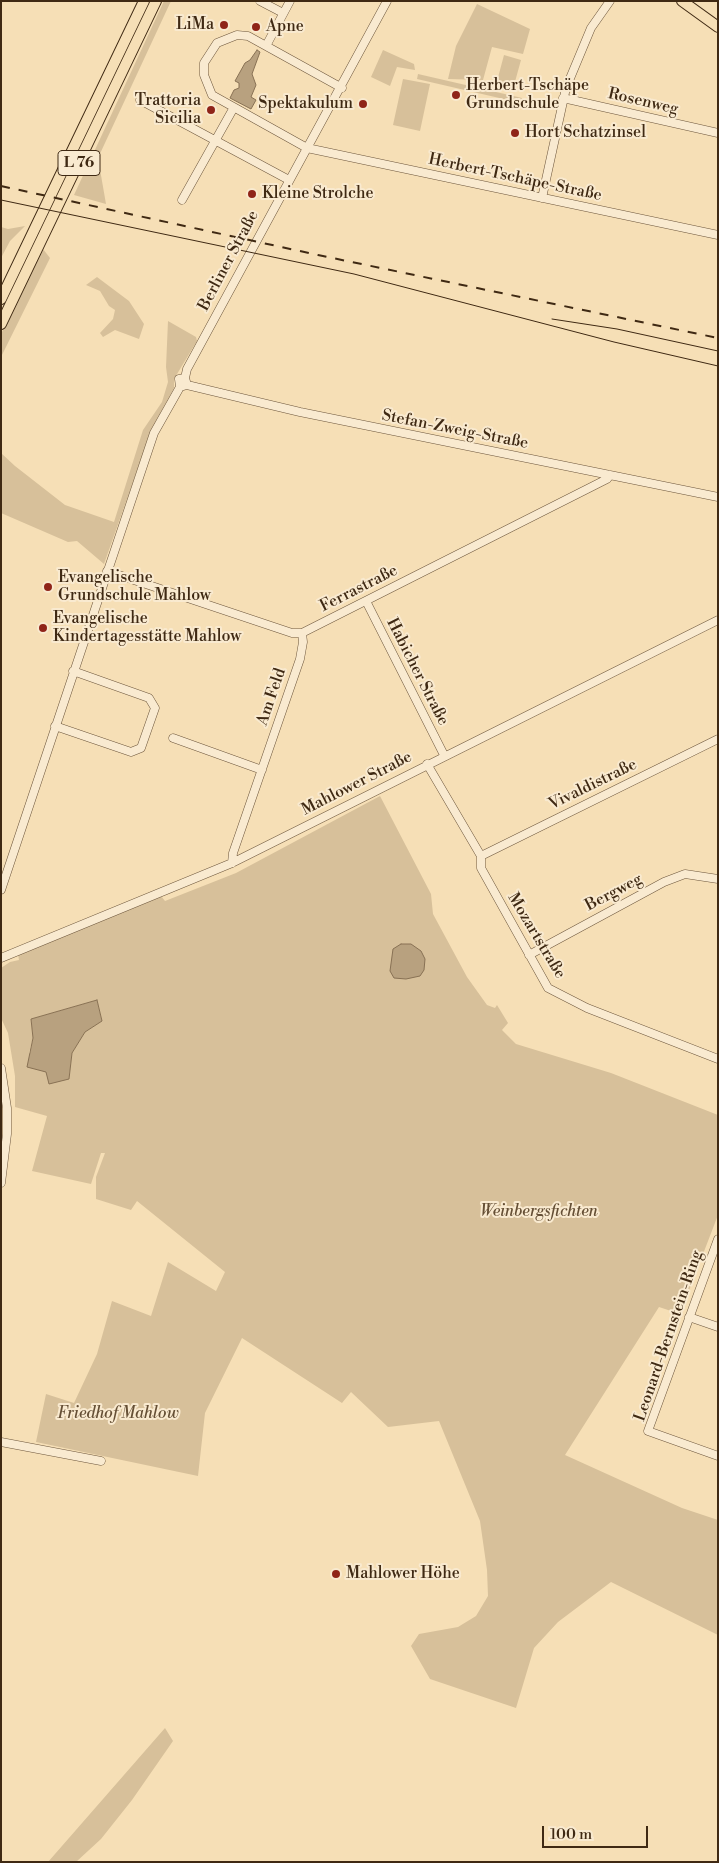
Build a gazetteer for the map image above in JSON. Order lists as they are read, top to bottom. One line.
{"streets":{"main road":["L 76"],"street":["Rosenweg","Herbert-Tschäpe-Straße","Berliner Straße","Stefan-Zweig-Straße","Ferrastraße","Habicher Straße","Am Feld","Mahlower Straße","Vivaldistraße","Bergweg","Mozartstraße","Leonard-Bernstein-Ring"]},"crossings":[["Herbert-Tschäpe-Straße","Berliner Straße"],["Berliner Straße","Stefan-Zweig-Straße"],["Berliner Straße","Ferrastraße"],["Stefan-Zweig-Straße","Ferrastraße"],["Ferrastraße","Habicher Straße"],["Ferrastraße","Am Feld"],["Habicher Straße","Mahlower Straße"],["Am Feld","Mahlower Straße"],["Mahlower Straße","Mozartstraße"],["Vivaldistraße","Mozartstraße"],["Bergweg","Mozartstraße"]],"parks":["Weinbergsfichten","Friedhof Mahlow"],"places":["LiMa","Apne","Herbert-Tschäpe Grundschule","Spektakulum","Trattoria Sicilia","Hort Schatzinsel","Kleine Strolche","Evangelische Grundschule Mahlow","Evangelische Kindertagesstätte Mahlow","Mahlower Höhe"],"scale_bar":"100 m"}
